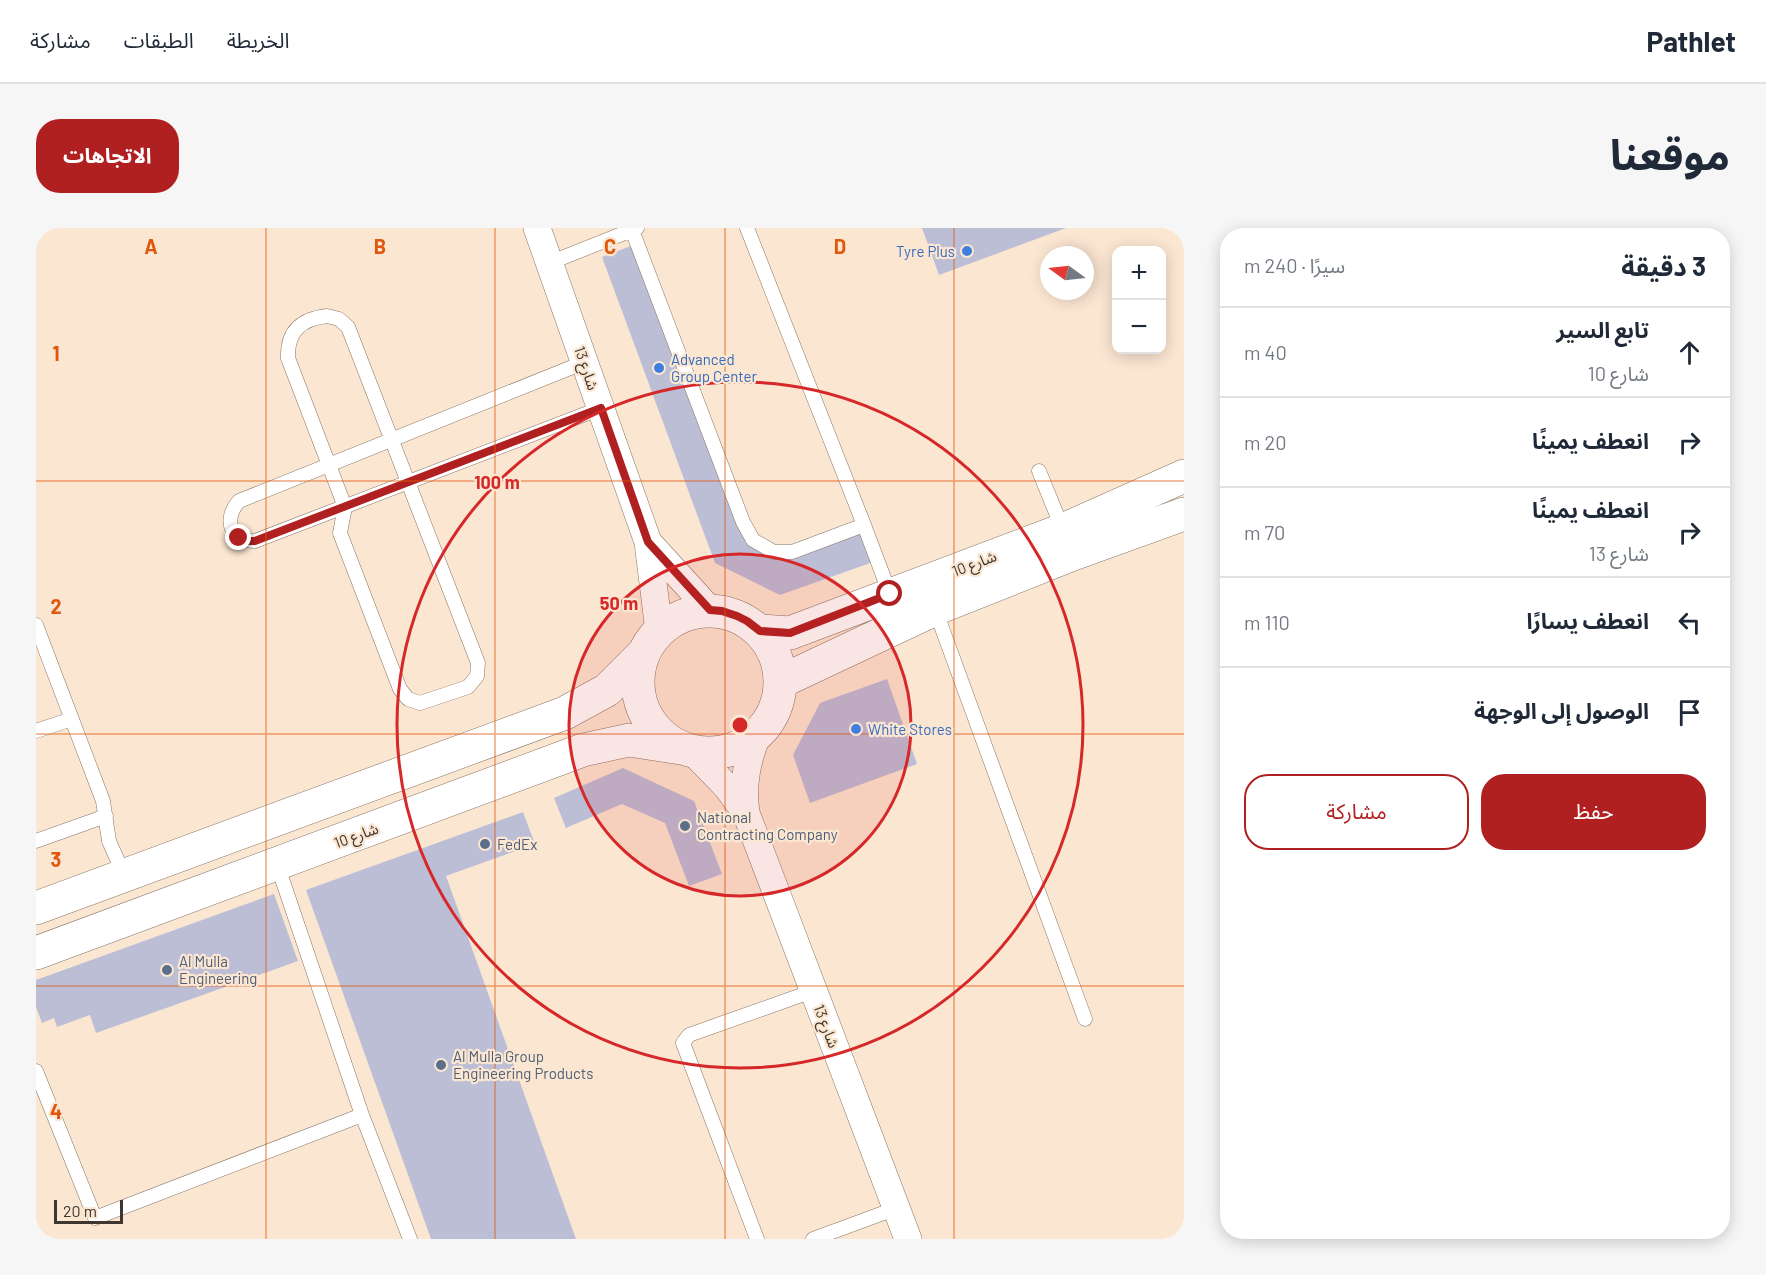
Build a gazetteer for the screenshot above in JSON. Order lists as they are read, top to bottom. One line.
{"streets":{"street":["شارع 13","شارع 10"]},"crossings":[["شارع 13","شارع 10"]],"places":["Tyre Plus","Advanced Group Center","White Stores","National Contracting Company","FedEx","Al Mulla Engineering","Al Mulla Group Engineering Products"],"scale_bar":"20 m","north":"left","page":{"header":"Pathlet","nav":["الخريطة","الطبقات","مشاركة"],"title":"موقعنا","buttons":["الاتجاهات",["حفظ","مشاركة"]],"heading":["3 دقيقة","سيرًا · 240 m"],"map_buttons":["+","−"],"list":[["تابع السير","شارع 10","40 m"],["انعطف يمينًا","20 m"],["انعطف يمينًا","شارع 13","70 m"],["انعطف يسارًا","110 m"],"الوصول إلى الوجهة"],"scale":"20 m"},"grid":{"columns":["A","B","C","D"],"rows":["1","2","3","4"]},"rings":["100 m","50 m"]}
